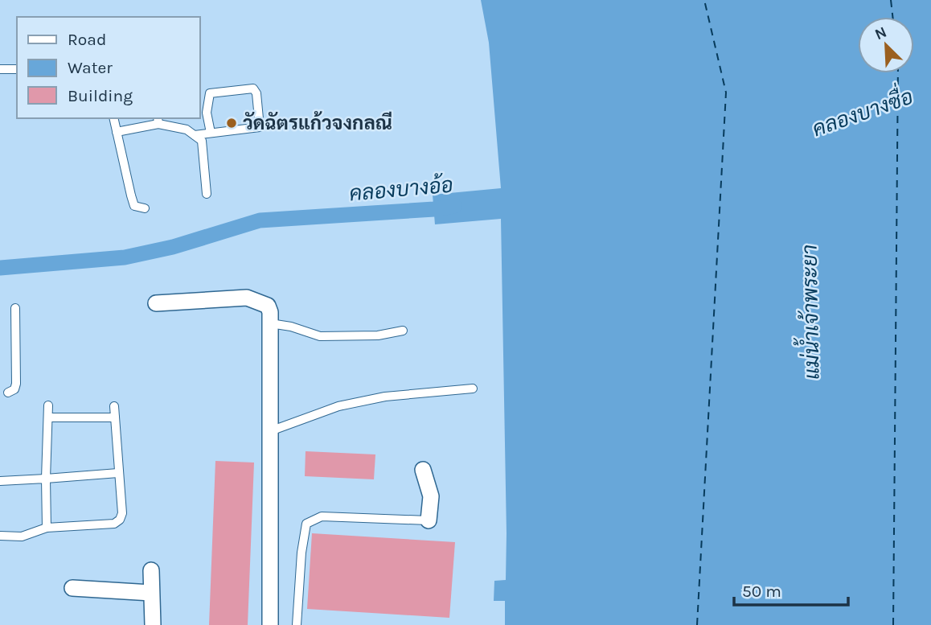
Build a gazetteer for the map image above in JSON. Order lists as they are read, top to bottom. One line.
{"water":["คลองบางซื่อ","คลองบางอ้อ","แม่น้ำเจ้าพระยา"],"places":["วัดฉัตรแก้วจงกลณี"],"legend":["Road","Water","Building"],"scale_bar":"50 m","north":"top left"}
